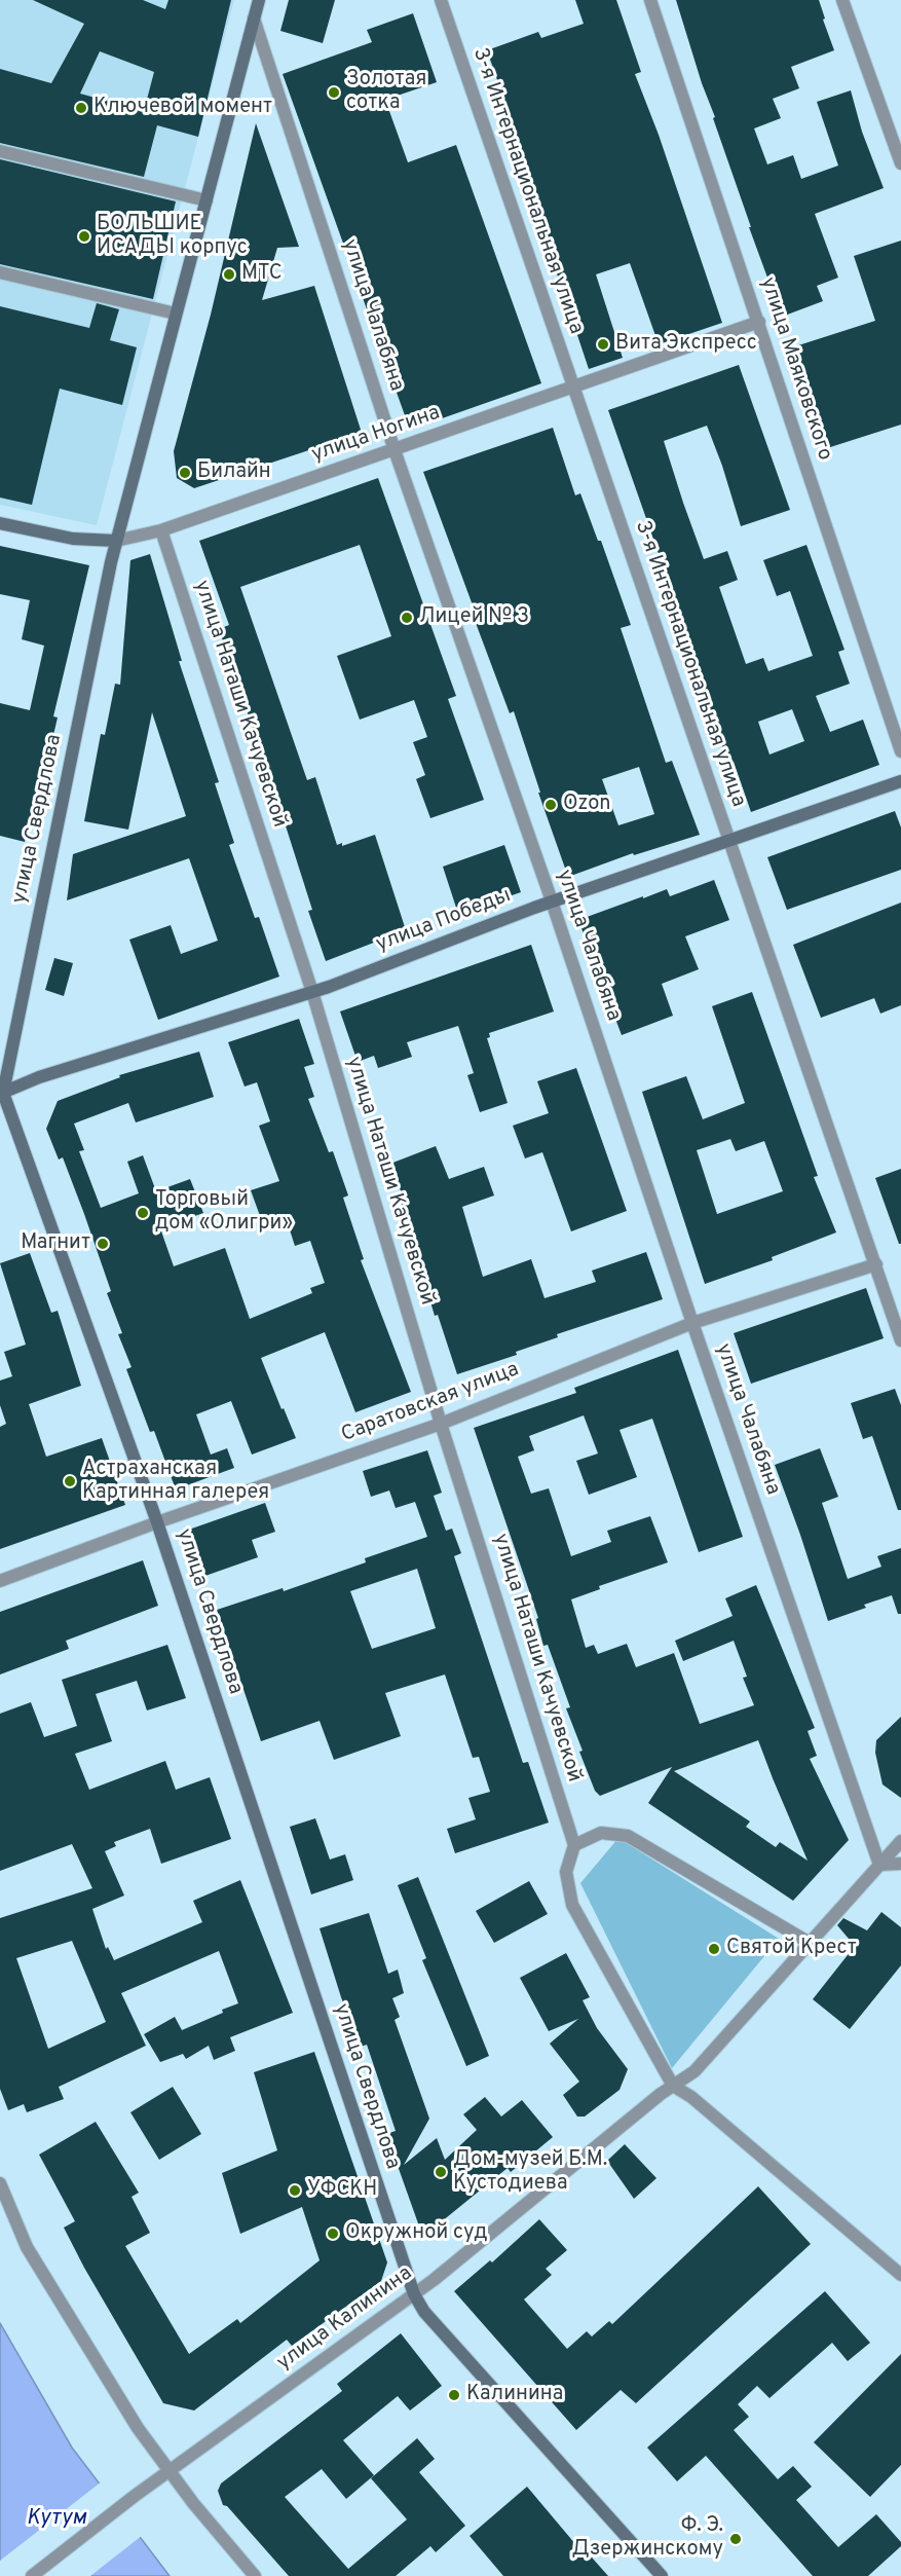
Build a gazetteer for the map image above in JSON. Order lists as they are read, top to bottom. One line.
{"streets":{"main road":["улица Ногина","улица Свердлова","улица Победы"],"street":["3-я Интернациональная улица","улица Чалабяна","улица Маяковского","улица Наташи Качуевской","Саратовская улица","улица Калинина"]},"crossings":[["3-я Интернациональная улица","улица Ногина"],["3-я Интернациональная улица","улица Победы"],["3-я Интернациональная улица","Саратовская улица"],["улица Чалабяна","улица Ногина"],["улица Чалабяна","улица Свердлова"],["улица Чалабяна","улица Победы"],["улица Чалабяна","Саратовская улица"],["улица Чалабяна","улица Калинина"],["улица Маяковского","улица Ногина"],["улица Ногина","улица Наташи Качуевской"],["улица Ногина","улица Свердлова"],["улица Наташи Качуевской","улица Победы"],["улица Наташи Качуевской","Саратовская улица"],["улица Свердлова","улица Победы"],["улица Свердлова","Саратовская улица"],["улица Свердлова","улица Калинина"]],"water":["Кутум"],"places":["Золотая сотка","Ключевой момент","БОЛЬШИЕ ИСАДЫ корпус","МТС","Вита Экспресс","Билайн","Лицей № 3","Ozon","Торговый дом «Олигри»","Магнит","Астраханская Картинная галерея","Святой Крест","Дом-музей Б.М. Кустодиева","УФСКН","Окружной суд","Калинина","Ф. Э. Дзержинскому"]}
